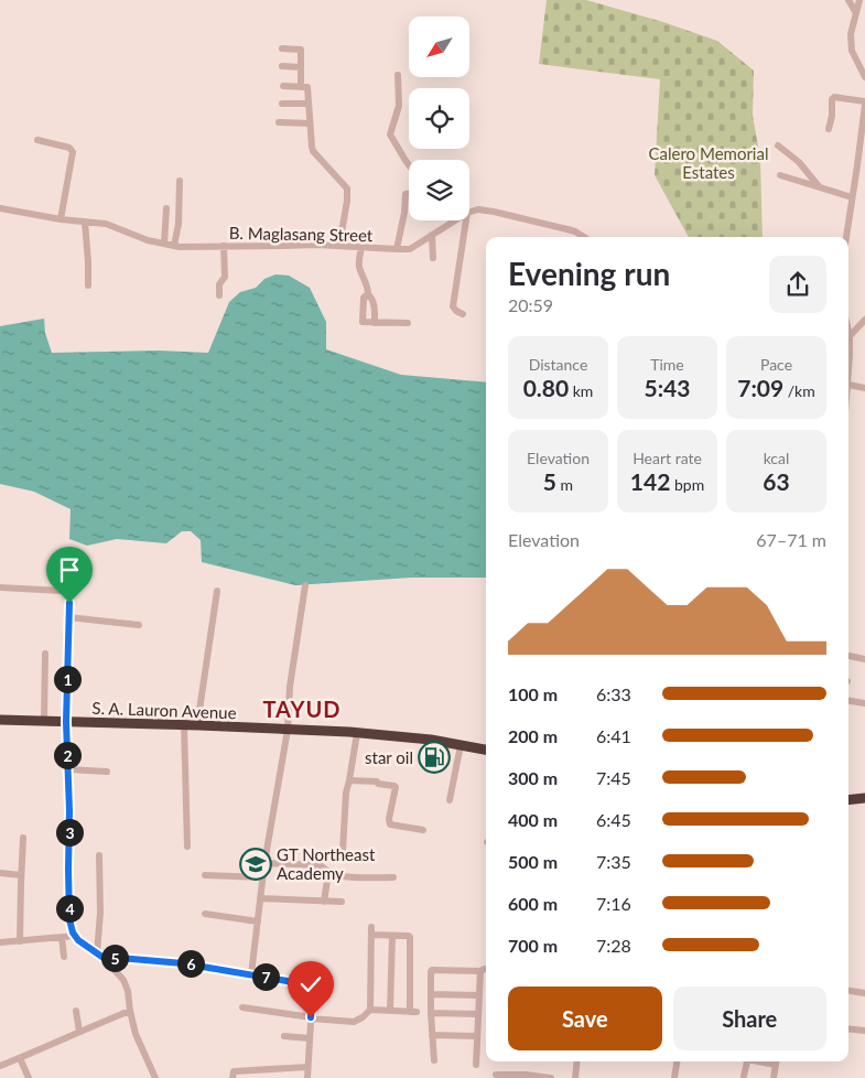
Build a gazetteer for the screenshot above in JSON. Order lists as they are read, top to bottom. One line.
{"streets":{"highway":["S. A. Lauron Avenue"],"street":["B. Maglasang Street"]},"districts":["TAYUD"],"parks":["Calero Memorial Estates"],"places":{"fuel station":["star oil"],"school or university":["GT Northeast Academy"]},"north":"bottom left","page":{"heading":["Evening run","20:59"],"stats":[["Distance","0.80 km"],["Time","5:43"],["Pace","7:09 /km"],["Elevation","5 m"],["Heart rate","142 bpm"],["kcal","63"]],"chart":["Elevation","67–71 m"],"pins":["1","2","3","4","5","6","7"],"list":[{"name":"100 m","note":"6:33"},{"name":"200 m","note":"6:41"},{"name":"300 m","note":"7:45"},{"name":"400 m","note":"6:45"},{"name":"500 m","note":"7:35"},{"name":"600 m","note":"7:16"},{"name":"700 m","note":"7:28"}],"buttons":["Save","Share"]}}
